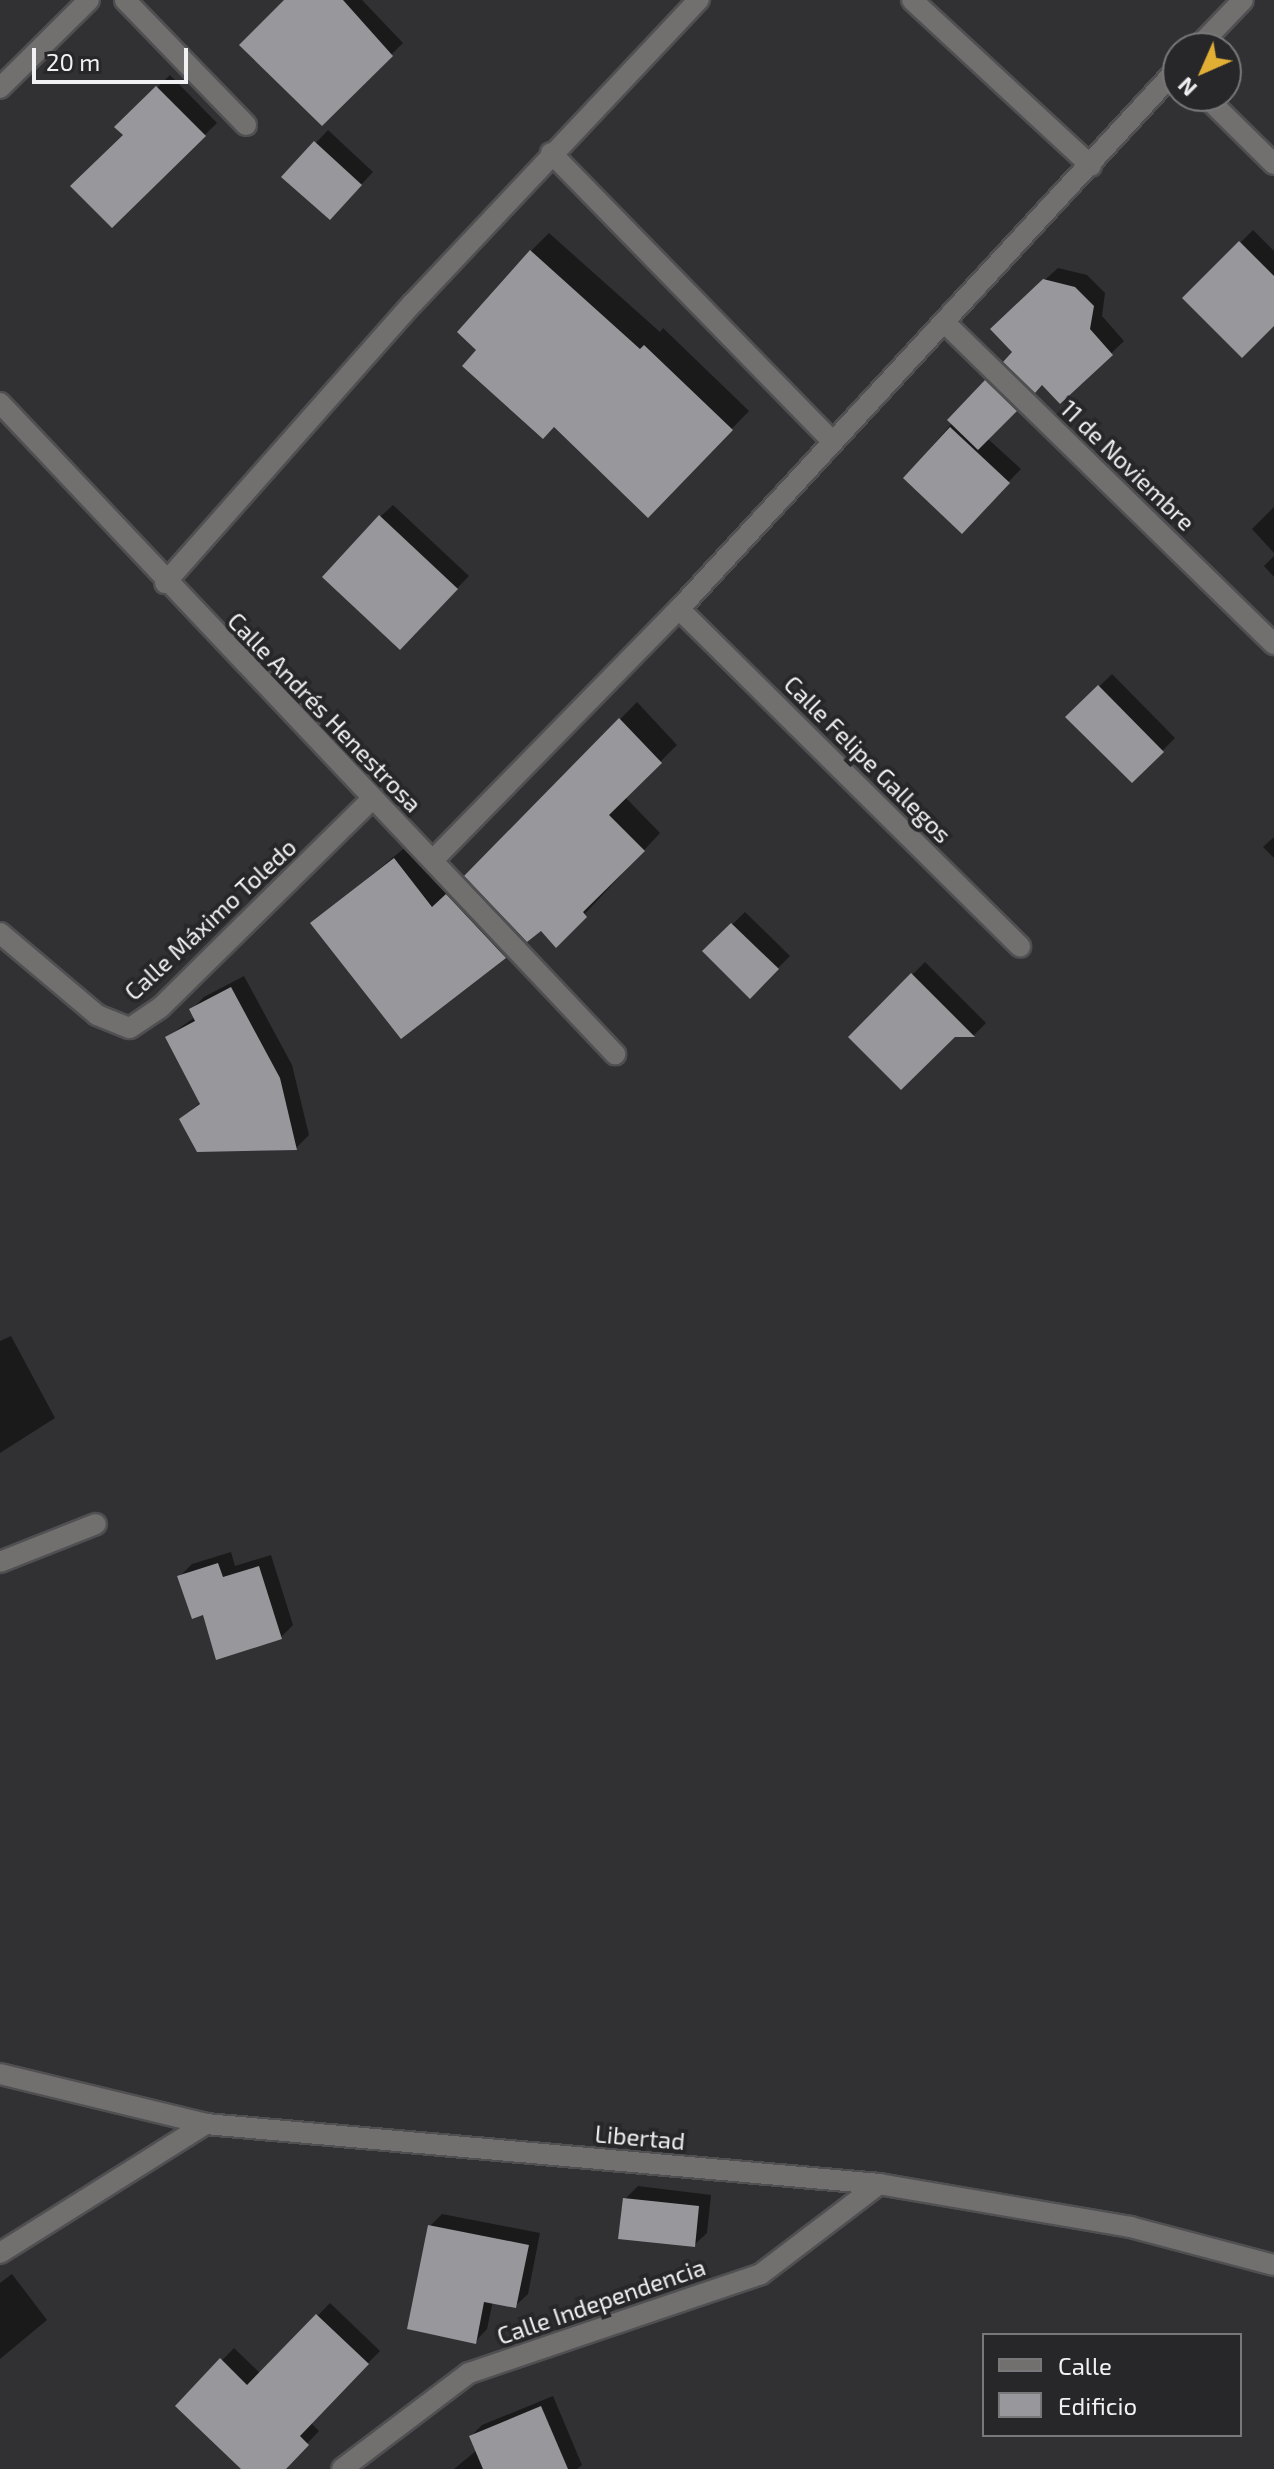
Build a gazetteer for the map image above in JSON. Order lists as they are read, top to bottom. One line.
{"streets":{"street":["11 de Noviembre","Calle Andrés Henestrosa","Calle Felipe Gallegos","Calle Máximo Toledo","Libertad","Calle Independencia"]},"crossings":[["Calle Andrés Henestrosa","Calle Máximo Toledo"],["Libertad","Calle Independencia"]],"legend":["Calle","Edificio"],"scale_bar":"20 m","north":"bottom left"}
